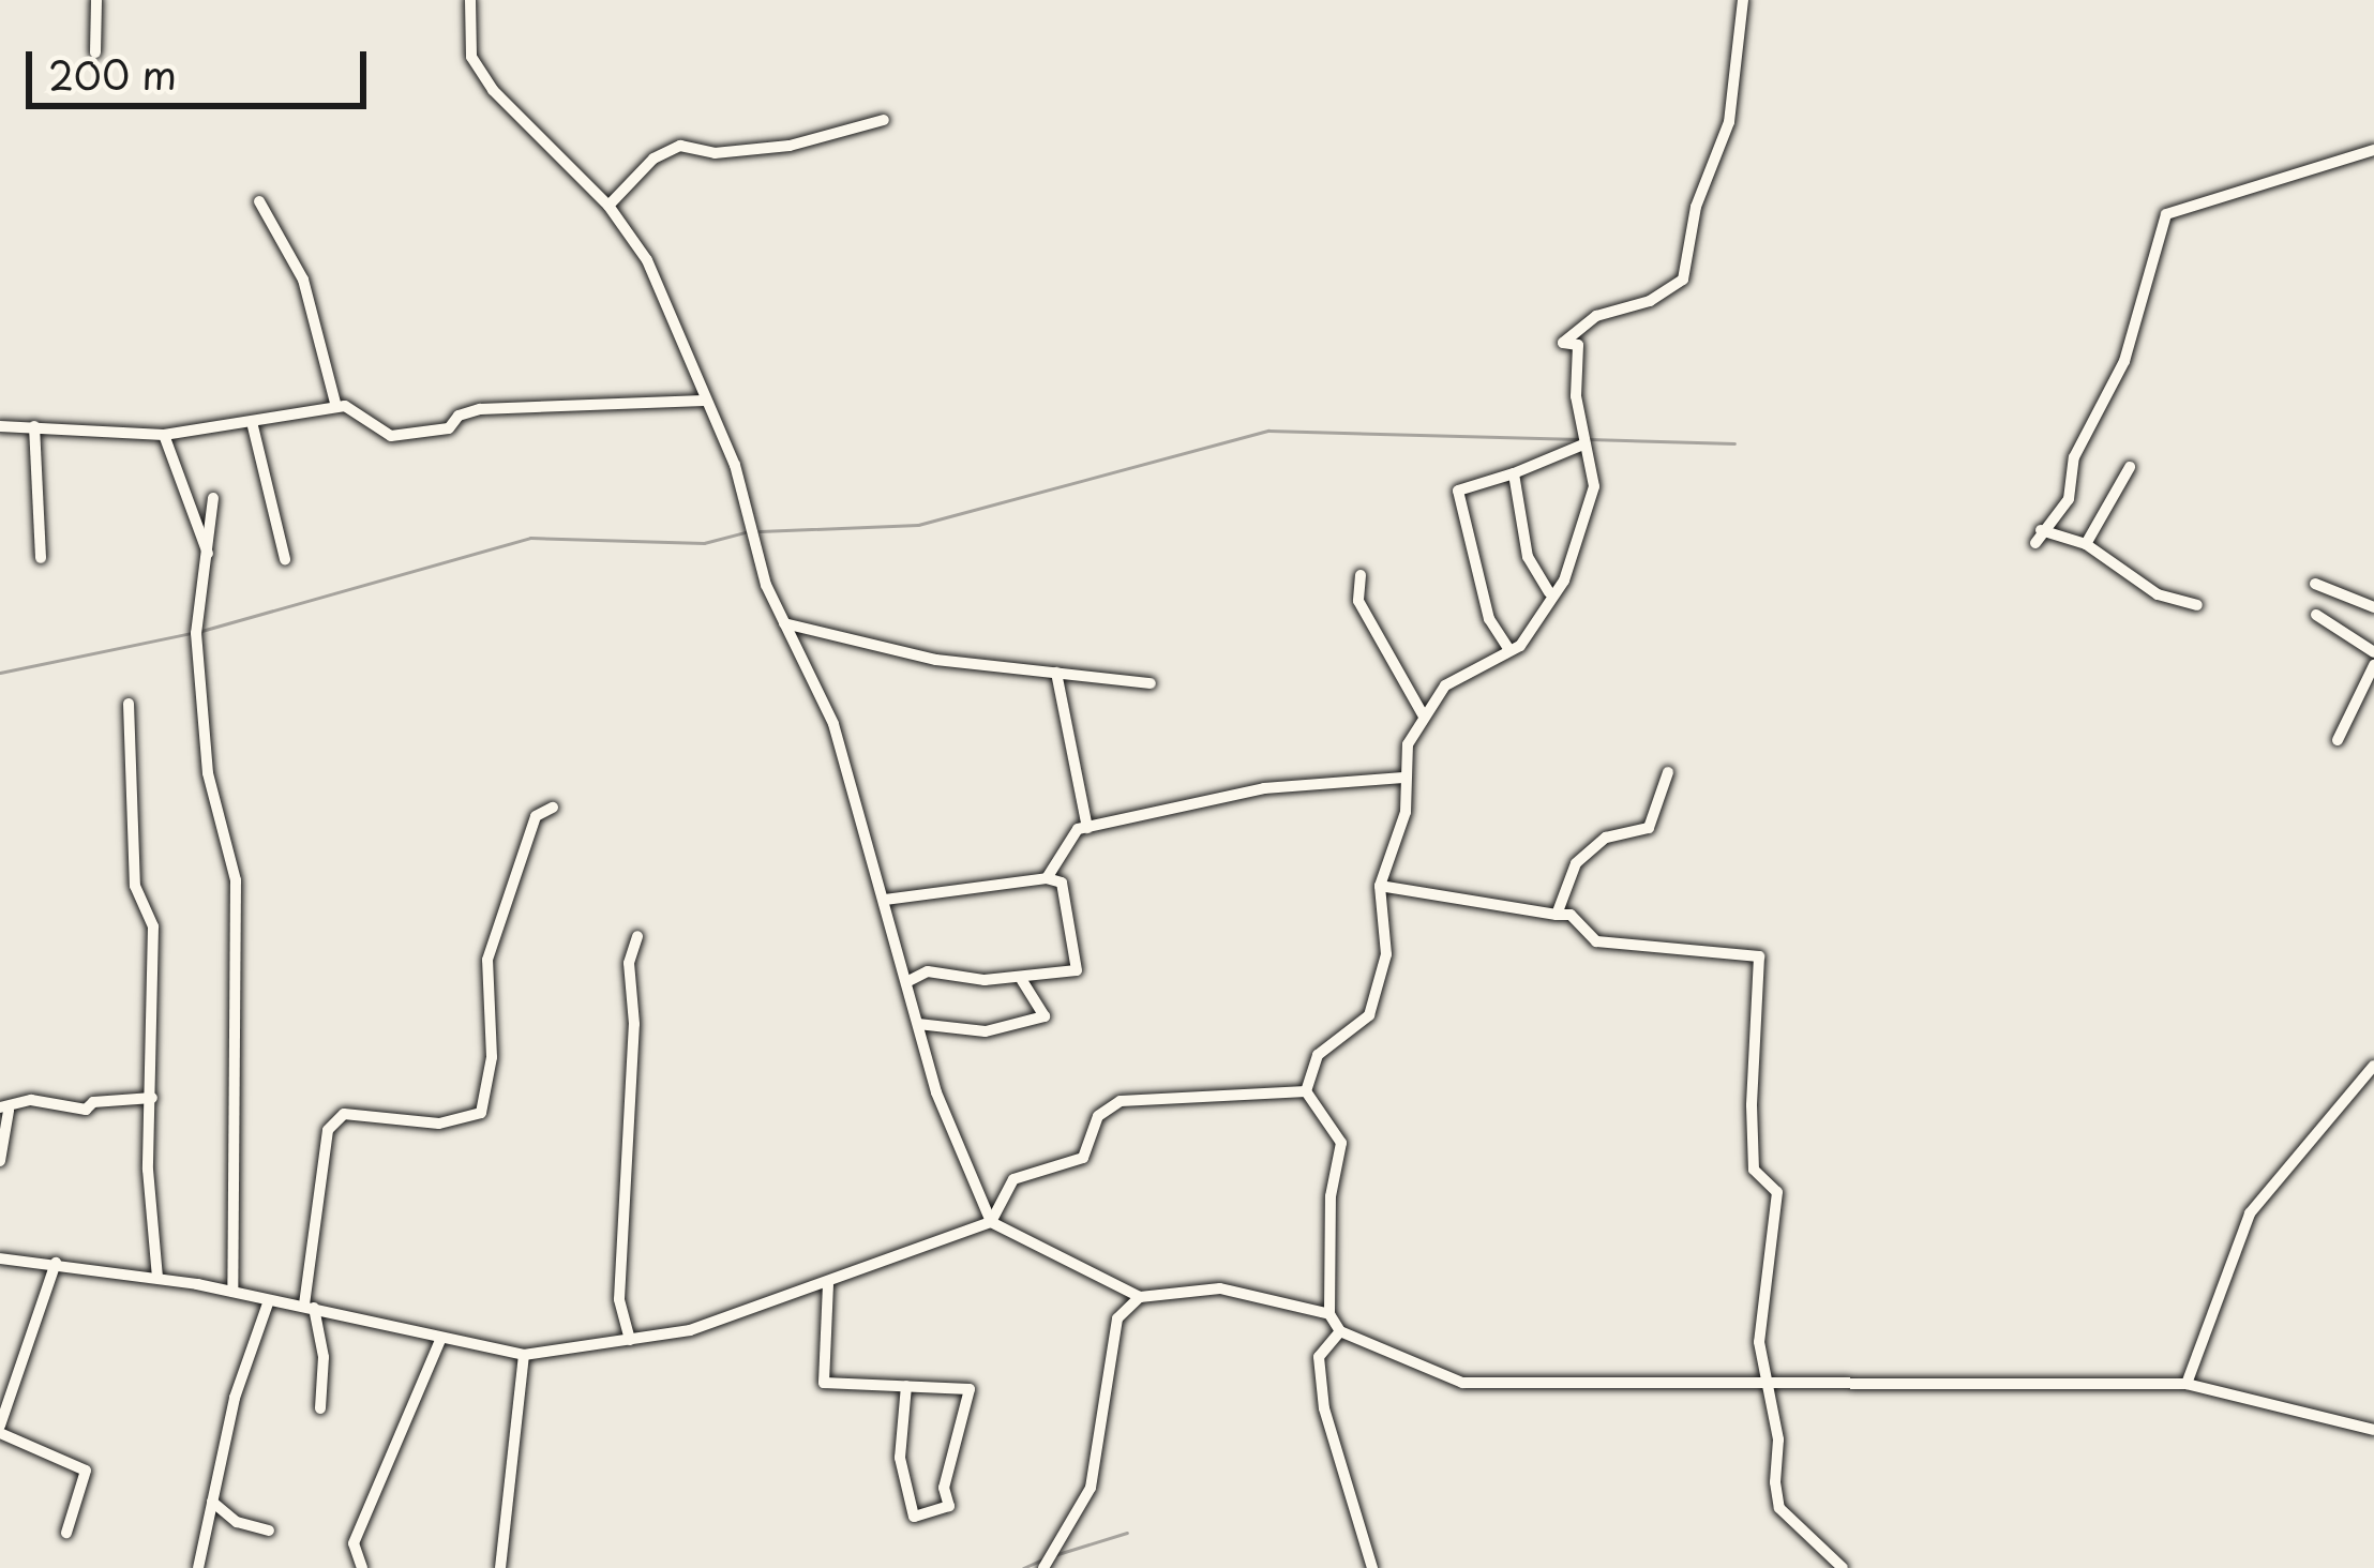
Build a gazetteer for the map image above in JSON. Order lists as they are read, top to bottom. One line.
{"scale_bar":"200 m"}
